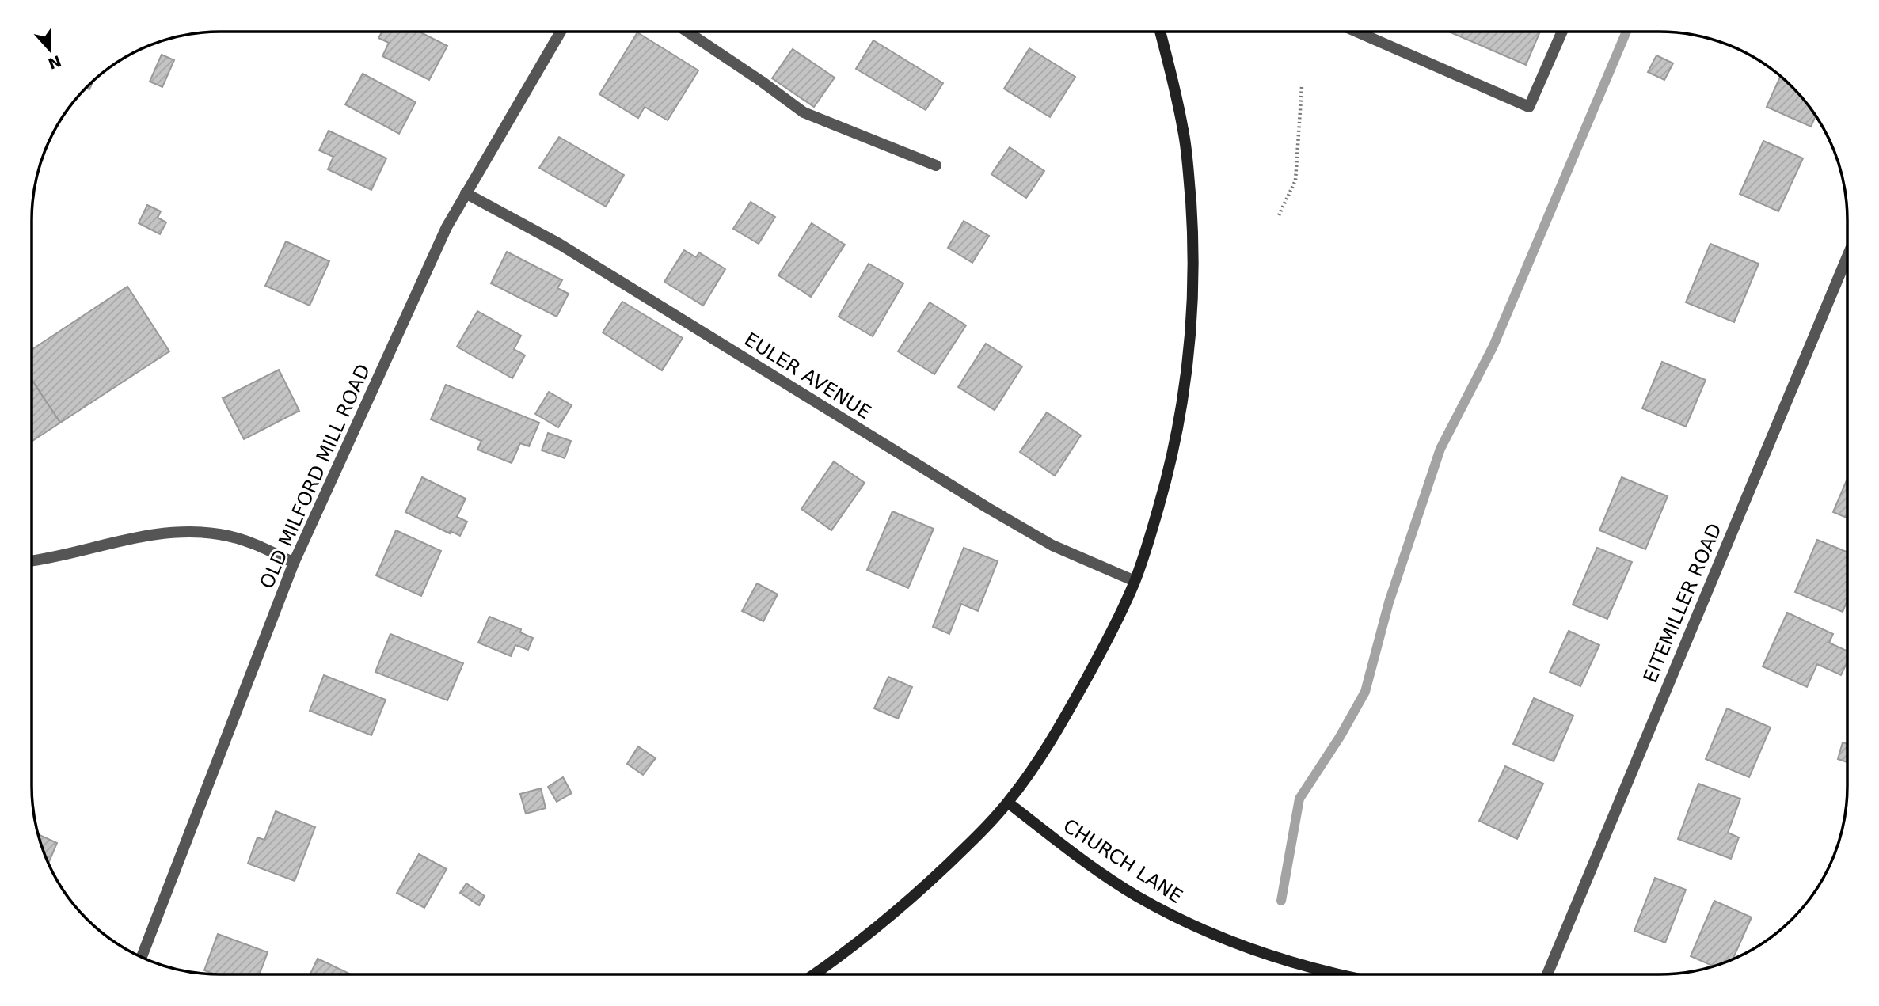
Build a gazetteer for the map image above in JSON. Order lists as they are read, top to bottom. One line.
{"streets":{"main road":["CHURCH LANE"],"street":["EULER AVENUE","OLD MILFORD MILL ROAD","EITEMILLER ROAD"]},"crossings":[["EULER AVENUE","OLD MILFORD MILL ROAD"]],"north":"bottom"}
